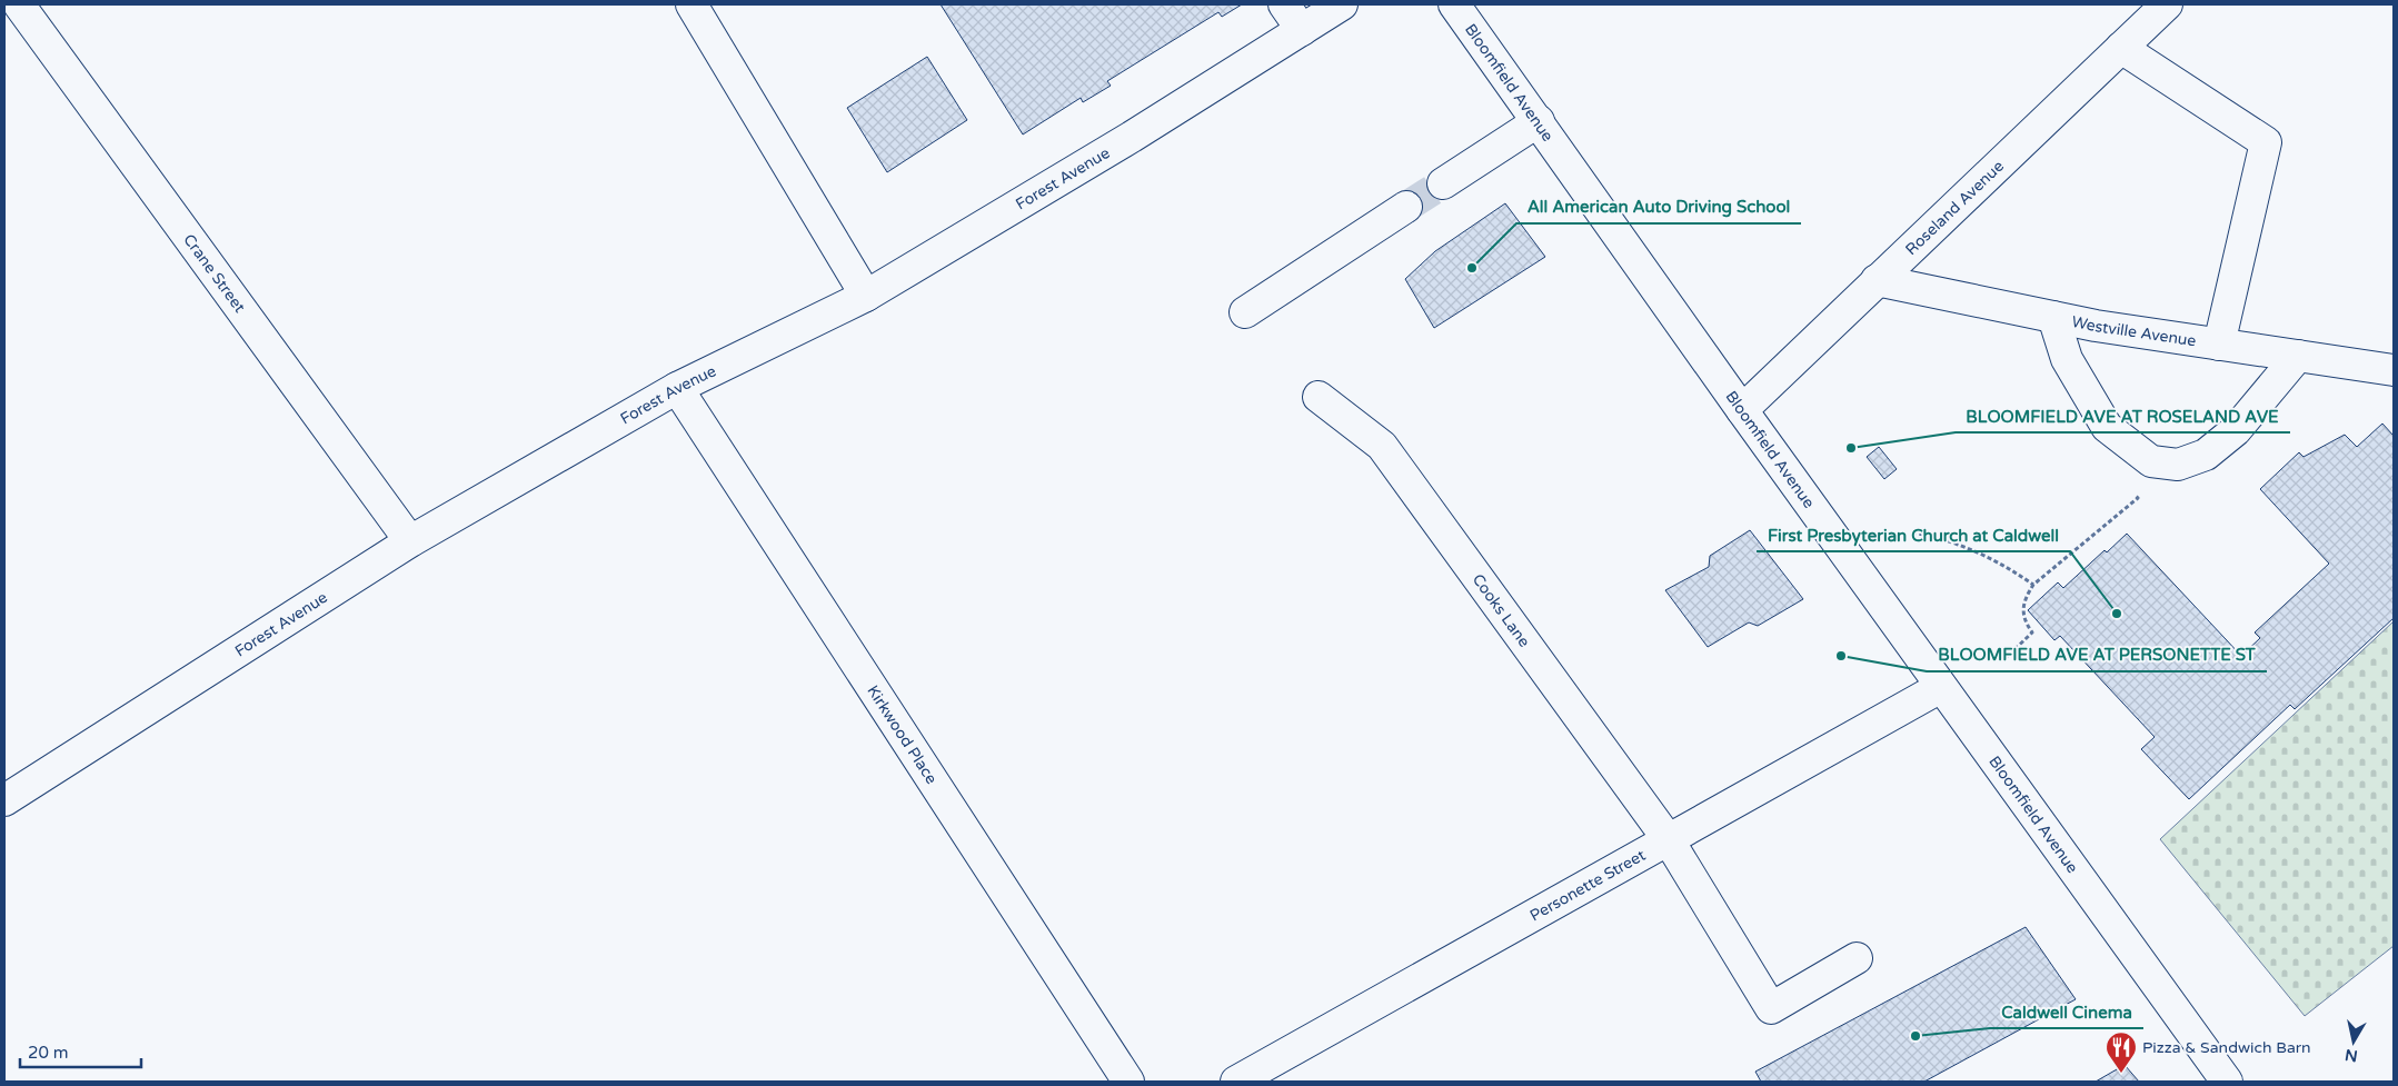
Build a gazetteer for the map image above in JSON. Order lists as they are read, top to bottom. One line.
{"streets":{"street":["Bloomfield Avenue","Forest Avenue","Roseland Avenue","Crane Street","Westville Avenue","Cooks Lane","Kirkwood Place","Personette Street"]},"crossings":[["Bloomfield Avenue","Roseland Avenue"],["Bloomfield Avenue","Personette Street"],["Forest Avenue","Crane Street"],["Forest Avenue","Kirkwood Place"],["Roseland Avenue","Westville Avenue"],["Cooks Lane","Personette Street"]],"places":{"other":["All American Auto Driving School","BLOOMFIELD AVE AT ROSELAND AVE","First Presbyterian Church at Caldwell","BLOOMFIELD AVE AT PERSONETTE ST","Caldwell Cinema"],"restaurant":["Pizza & Sandwich Barn"]},"scale_bar":"20 m","north":"bottom"}
